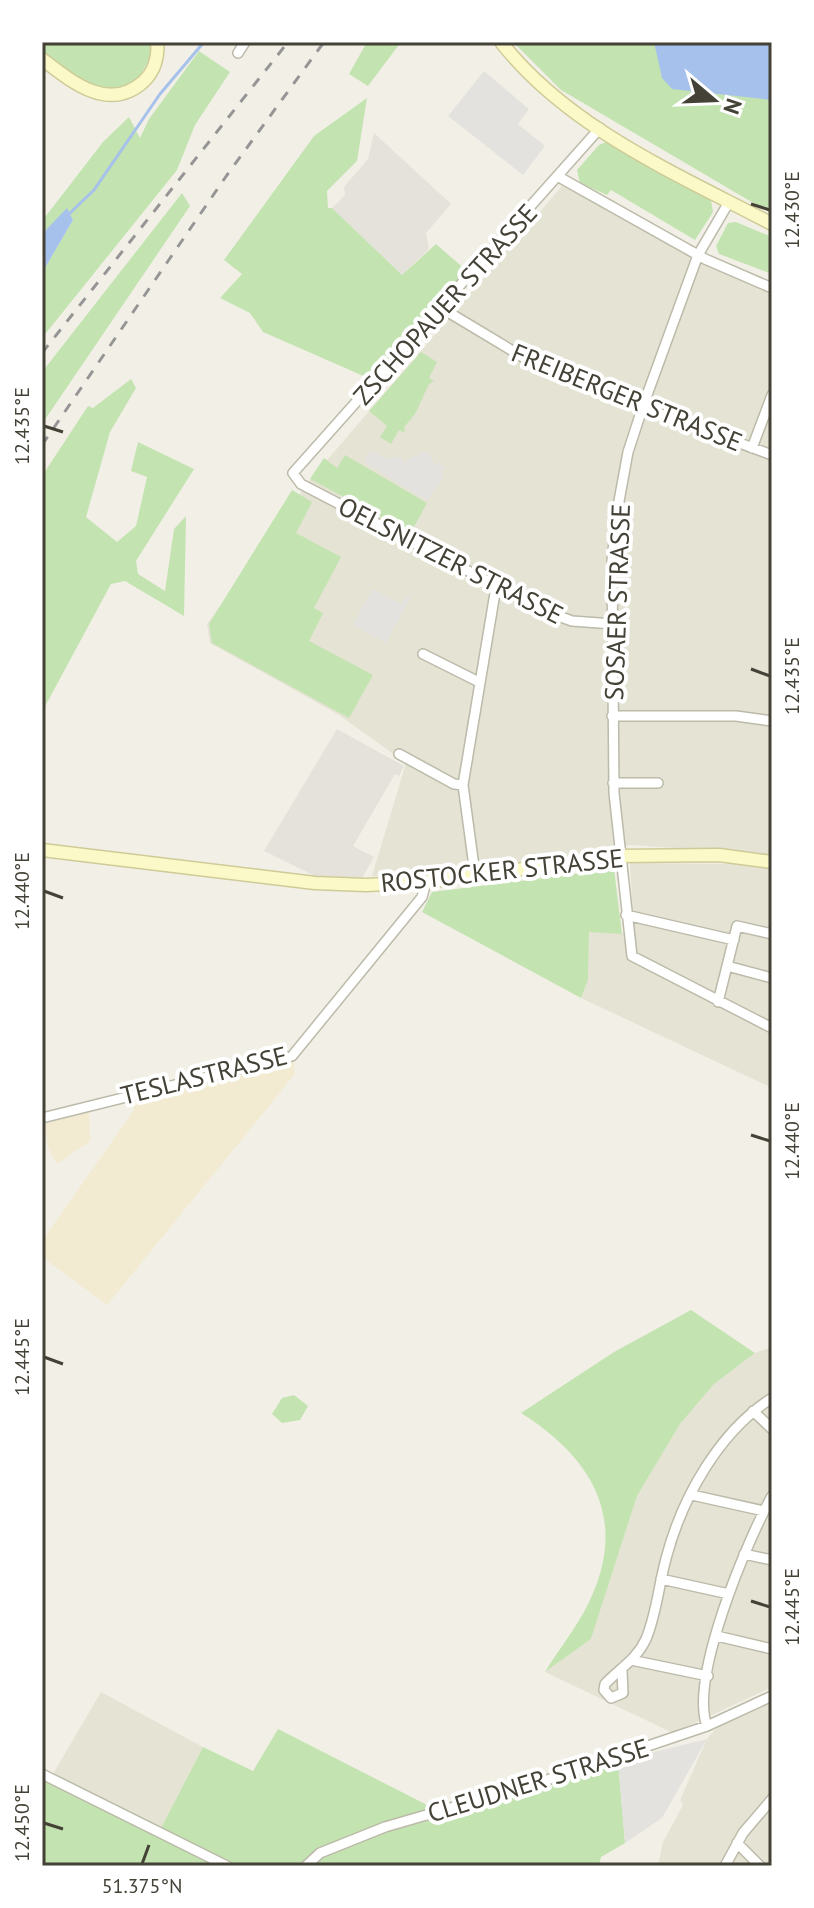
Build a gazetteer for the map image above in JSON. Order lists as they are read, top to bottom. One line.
{"streets":{"main road":["ROSTOCKER STRASSE"],"street":["ZSCHOPAUER STRASSE","FREIBERGER STRASSE","OELSNITZER STRASSE","SOSAER STRASSE","TESLASTRASSE","CLEUDNER STRASSE"]},"crossings":[["ZSCHOPAUER STRASSE","FREIBERGER STRASSE"],["ZSCHOPAUER STRASSE","OELSNITZER STRASSE"],["FREIBERGER STRASSE","SOSAER STRASSE"],["OELSNITZER STRASSE","SOSAER STRASSE"],["SOSAER STRASSE","ROSTOCKER STRASSE"],["ROSTOCKER STRASSE","TESLASTRASSE"]],"north":"right","coordinates":["12.430°E","12.435°E","12.440°E","12.445°E","12.450°E","51.375°N"]}
